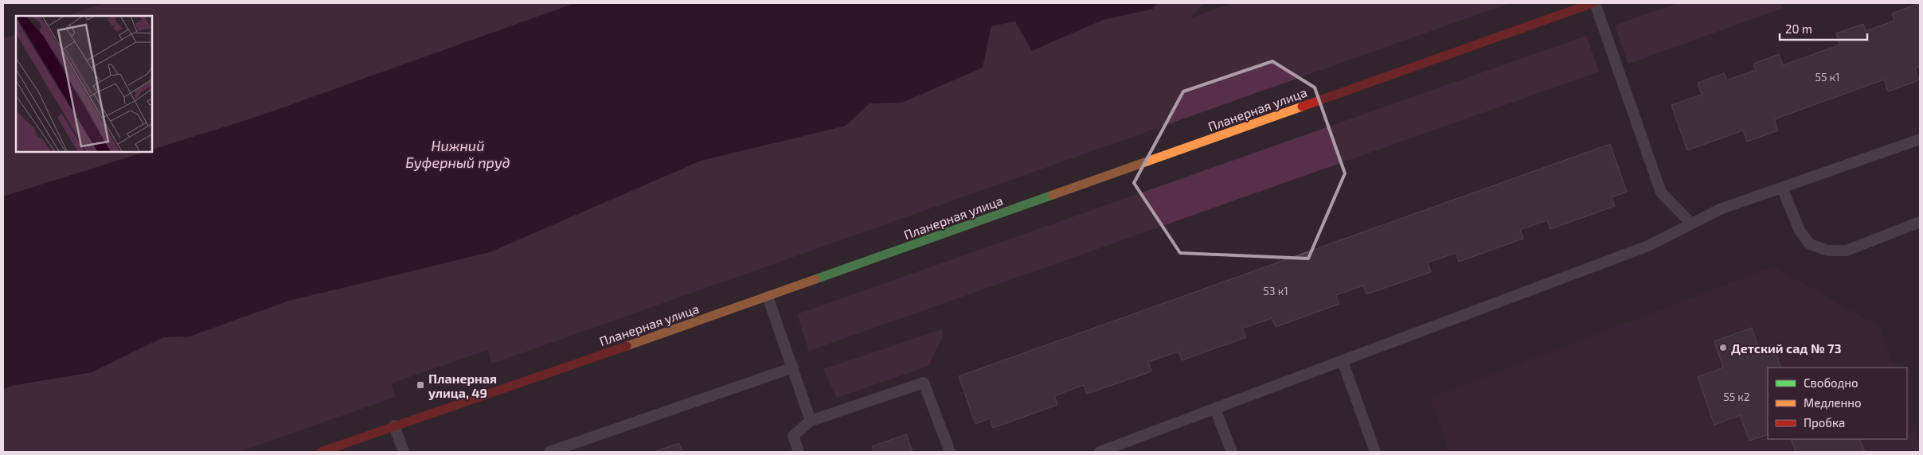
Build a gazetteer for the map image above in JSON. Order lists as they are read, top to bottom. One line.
{"streets":{"street":["Планерная улица"]},"water":["Нижний Буферный пруд"],"places":{"other":["Детский сад № 73"],"transit":["Планерная улица, 49"]},"house_numbers":["55 к1","53 к1","55 к2"],"legend":["Свободно","Медленно","Пробка"],"scale_bar":"20 m"}
